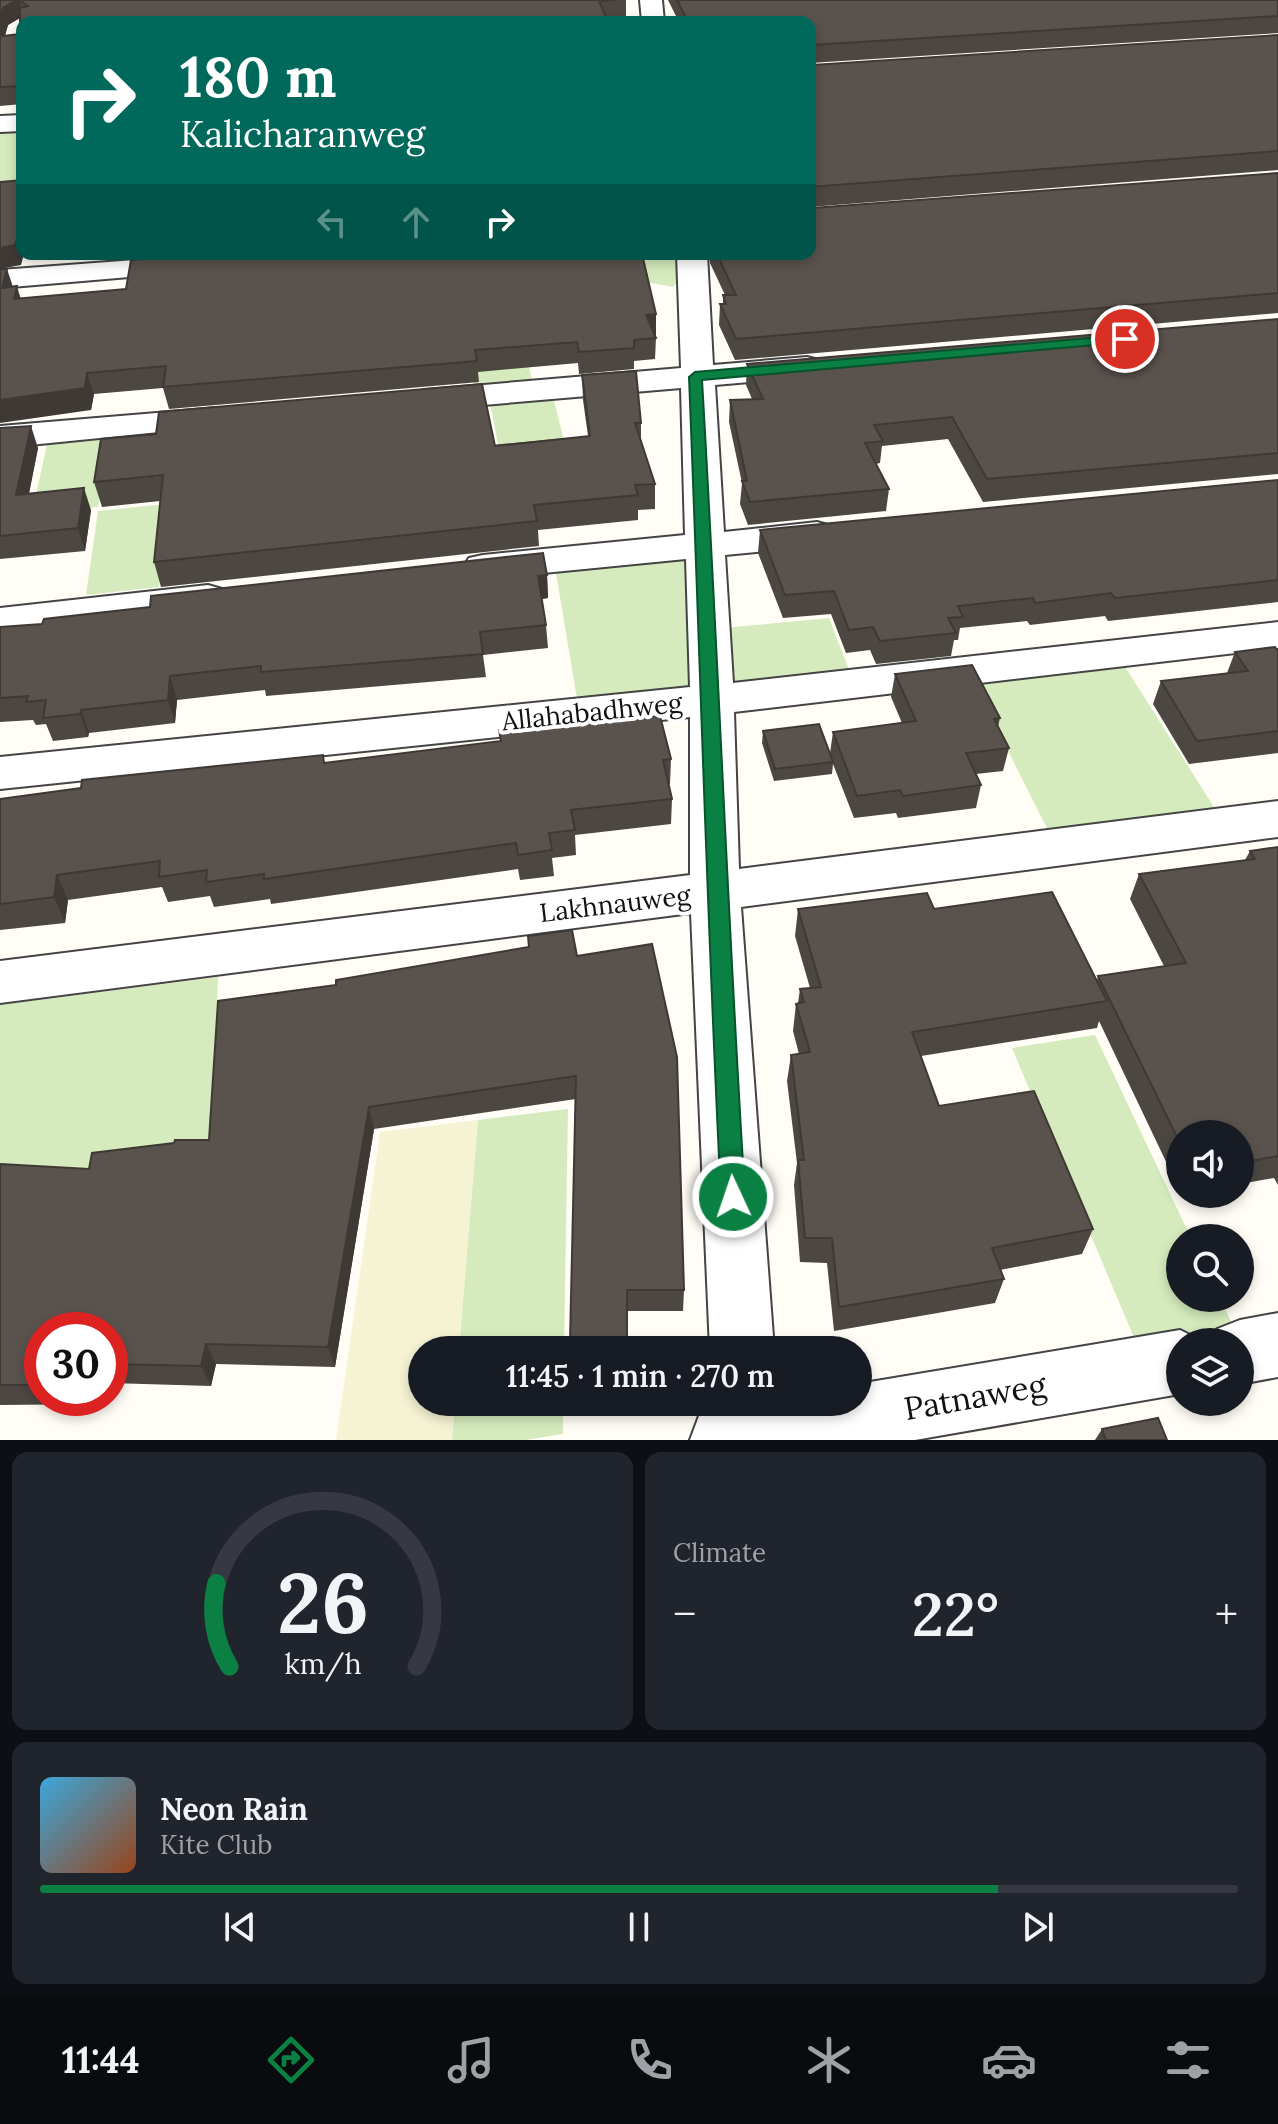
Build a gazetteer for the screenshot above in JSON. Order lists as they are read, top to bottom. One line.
{"streets":{"street":["Allahabadhweg","Lakhnauweg","Patnaweg"]},"page":{"turn":["180 m","Kalicharanweg"],"limit":"30","trip":"11:45 · 1 min · 270 m","tile":"Climate","heat":["−","22°","+"],"song":["Neon Rain","Kite Club"],"tabs":"11:44","gauge":["26","km/h"]}}
